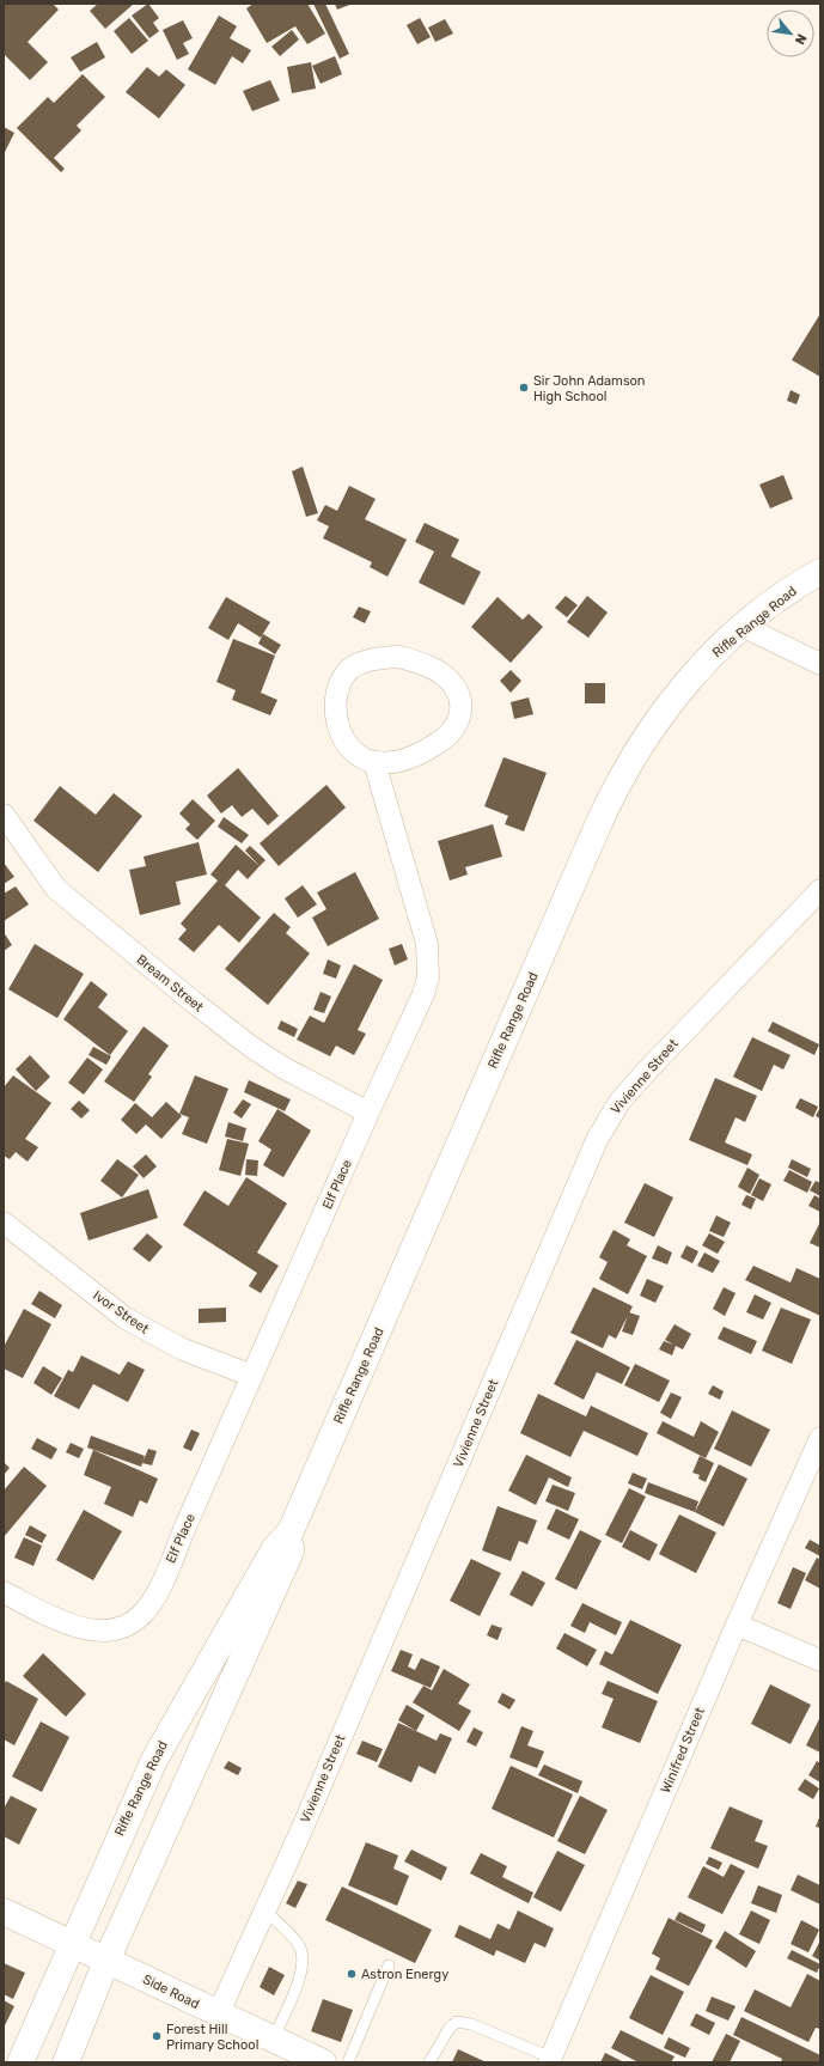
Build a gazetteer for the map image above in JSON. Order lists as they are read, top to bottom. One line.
{"streets":{"main road":["Rifle Range Road","Side Road"],"street":["Bream Street","Vivienne Street","Elf Place","Ivor Street","Winifred Street"]},"crossings":[["Rifle Range Road","Side Road"],["Bream Street","Elf Place"],["Vivienne Street","Side Road"],["Elf Place","Ivor Street"]],"places":["Sir John Adamson High School","Astron Energy","Forest Hill Primary School"],"north":"bottom right"}
